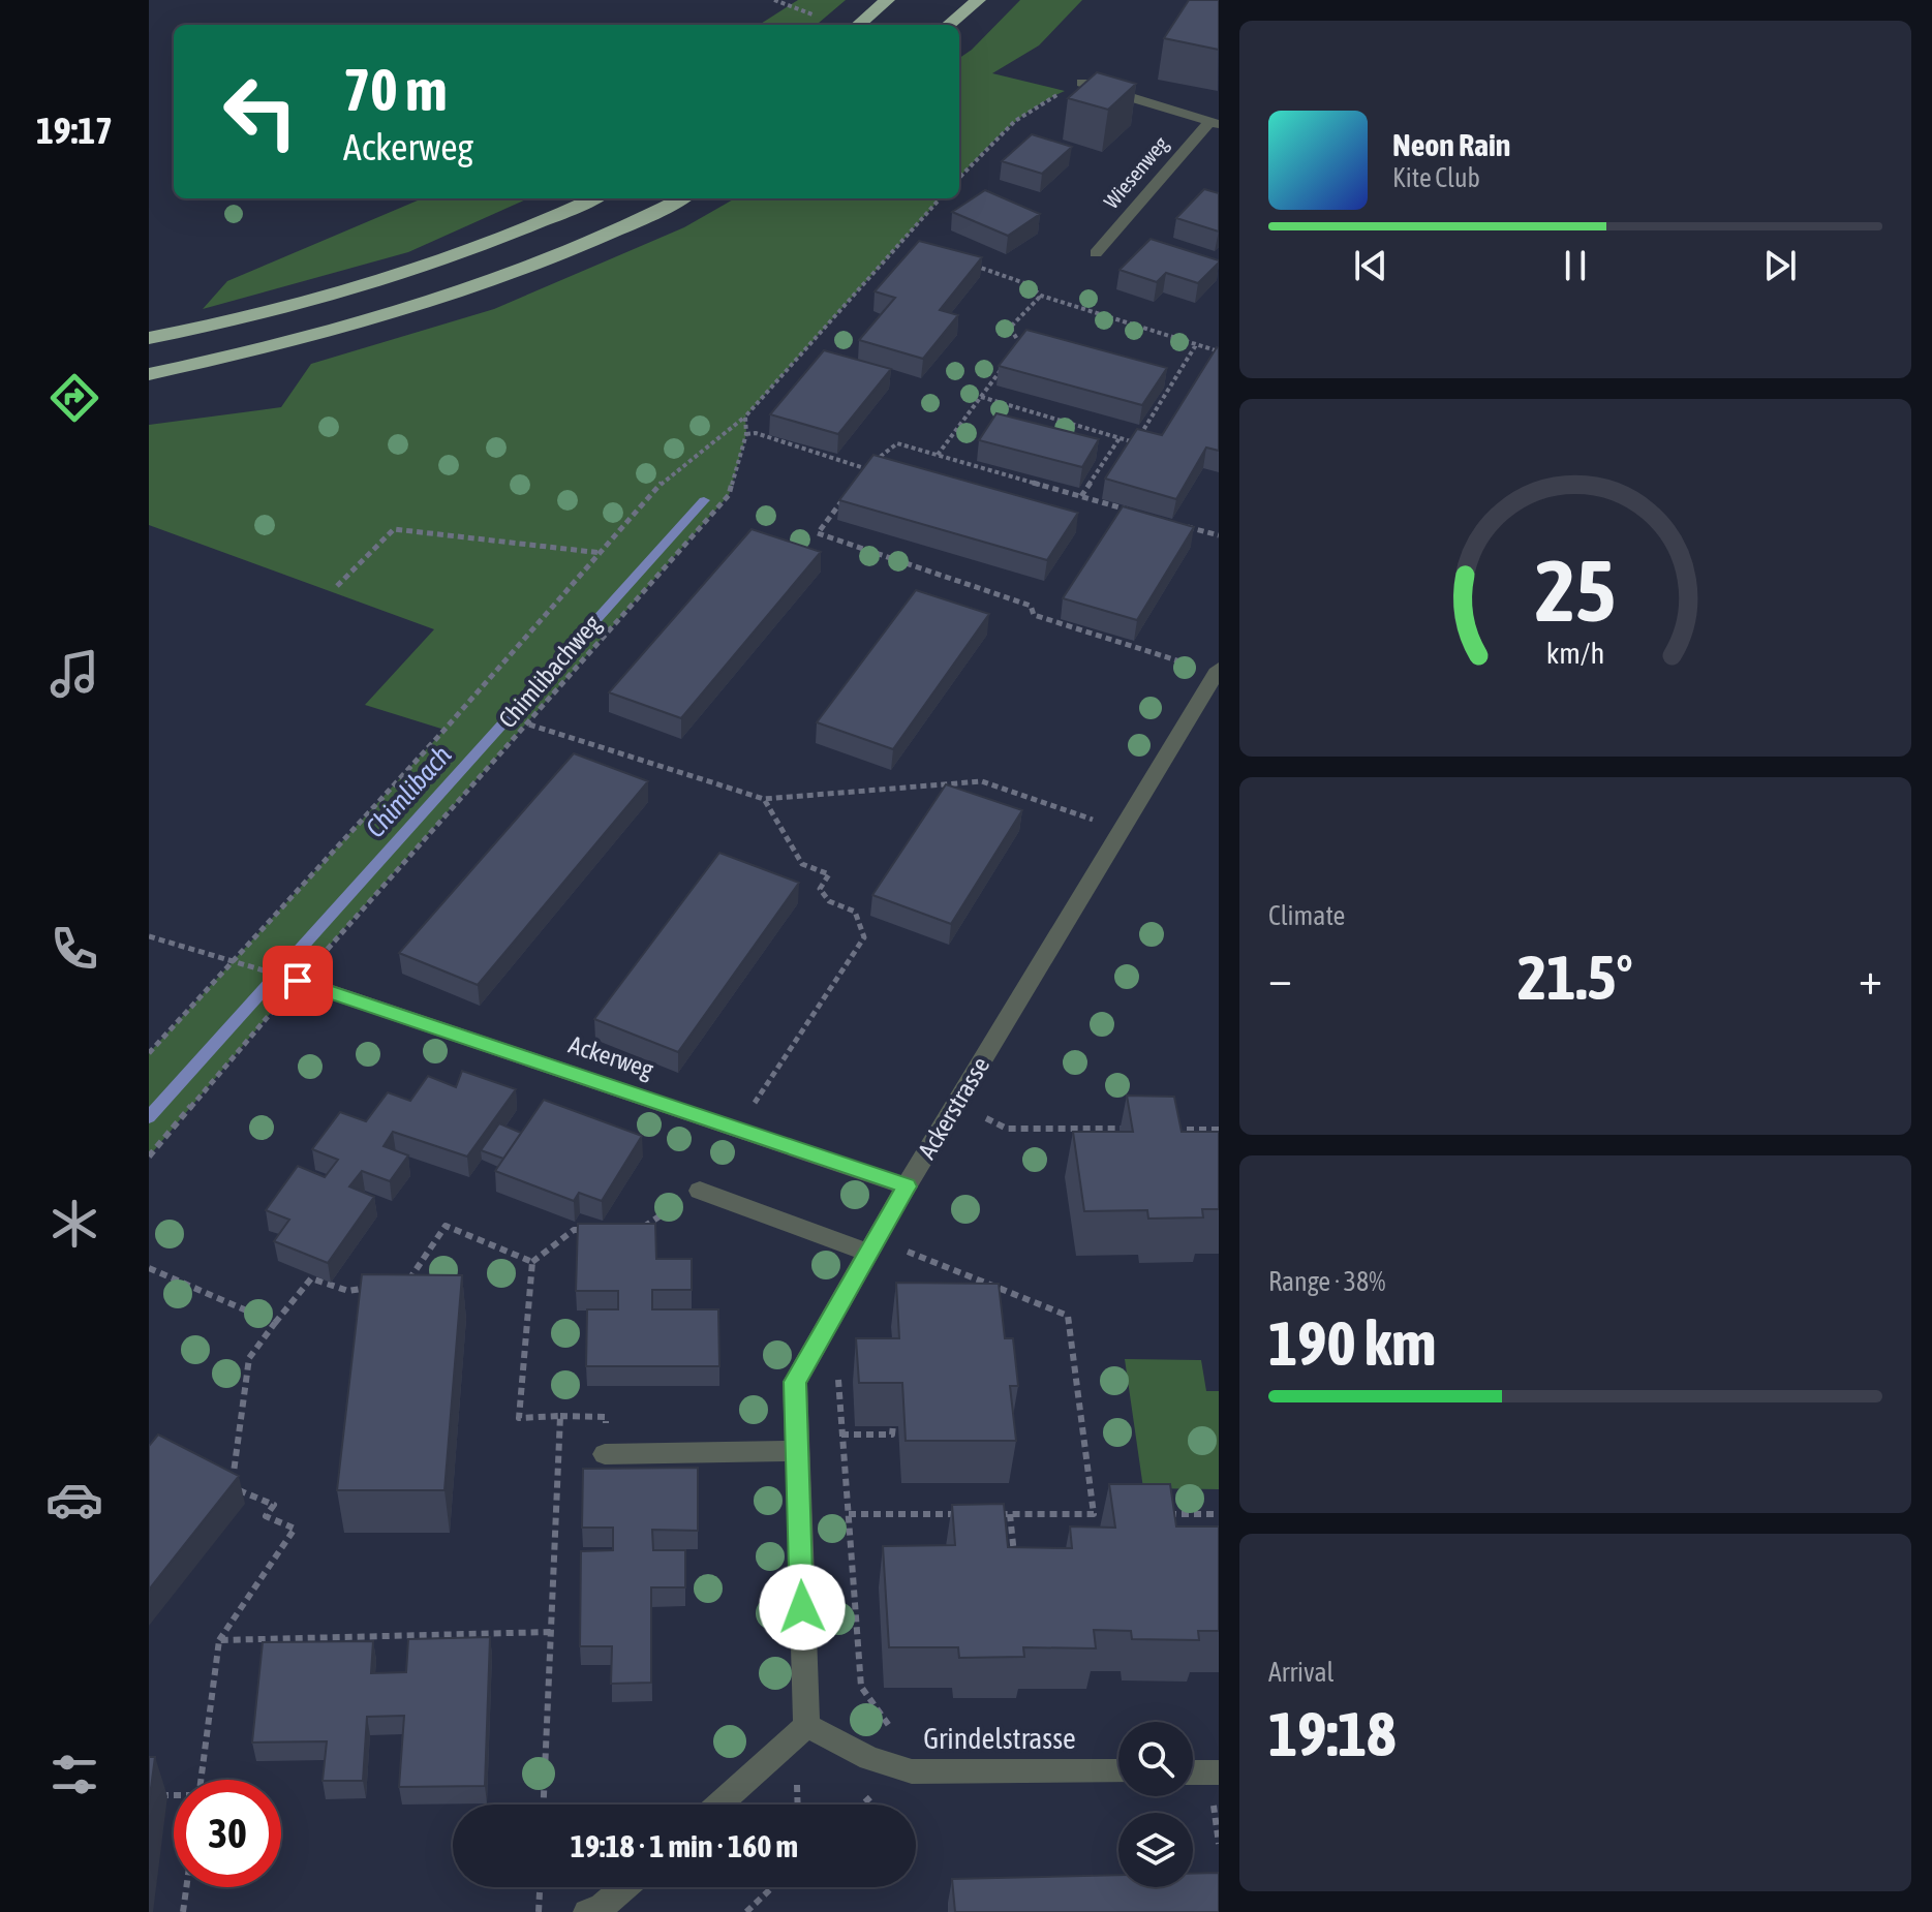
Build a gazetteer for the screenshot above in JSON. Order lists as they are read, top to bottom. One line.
{"streets":{"street":["Wiesenweg","Ackerweg","Ackerstrasse","Grindelstrasse"],"path":["Chimlibachweg"]},"crossings":[["Chimlibachweg","Ackerweg"],["Ackerweg","Ackerstrasse"],["Ackerstrasse","Grindelstrasse"]],"water":["Chimlibach"],"page":{"tabs":"19:17","turn":["70 m","Ackerweg"],"song":["Neon Rain","Kite Club"],"tile":["Climate",["Range · 38%","190 km"],["Arrival","19:18"]],"heat":["−","21.5°","+"],"limit":"30","trip":"19:18 · 1 min · 160 m","gauge":["25","km/h"]}}
